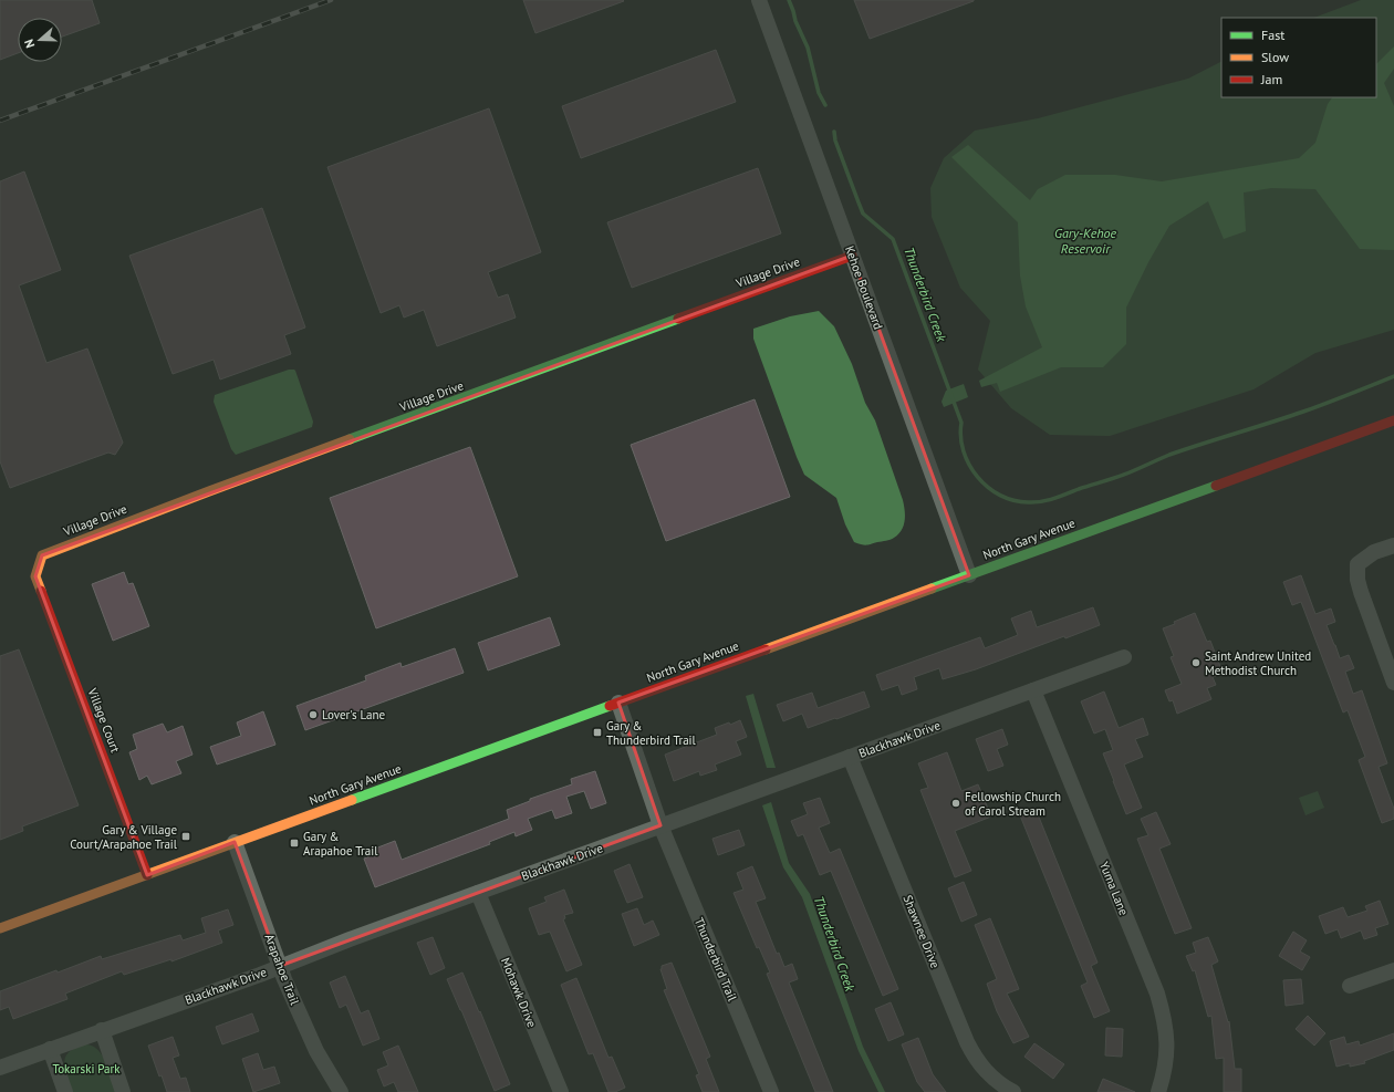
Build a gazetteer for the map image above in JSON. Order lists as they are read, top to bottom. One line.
{"streets":{"street":["Village Drive","Kehoe Boulevard","North Gary Avenue","Village Court","Blackhawk Drive","Yuma Lane","Shawnee Drive","Thunderbird Trail","Arapahoe Trail","Mohawk Drive"]},"crossings":[["Village Drive","Kehoe Boulevard"],["Village Drive","Village Court"],["Kehoe Boulevard","North Gary Avenue"],["North Gary Avenue","Village Court"],["North Gary Avenue","Thunderbird Trail"],["North Gary Avenue","Arapahoe Trail"],["Blackhawk Drive","Yuma Lane"],["Blackhawk Drive","Shawnee Drive"],["Blackhawk Drive","Thunderbird Trail"],["Blackhawk Drive","Arapahoe Trail"],["Blackhawk Drive","Mohawk Drive"]],"water":["Gary-Kehoe Reservoir","Thunderbird Creek"],"parks":["Tokarski Park"],"places":{"other":["Saint Andrew United Methodist Church","Lover's Lane","Fellowship Church of Carol Stream"],"transit":["Gary & Thunderbird Trail","Gary & Village Court/Arapahoe Trail","Gary & Arapahoe Trail"]},"legend":["Fast","Slow","Jam"],"north":"left"}
